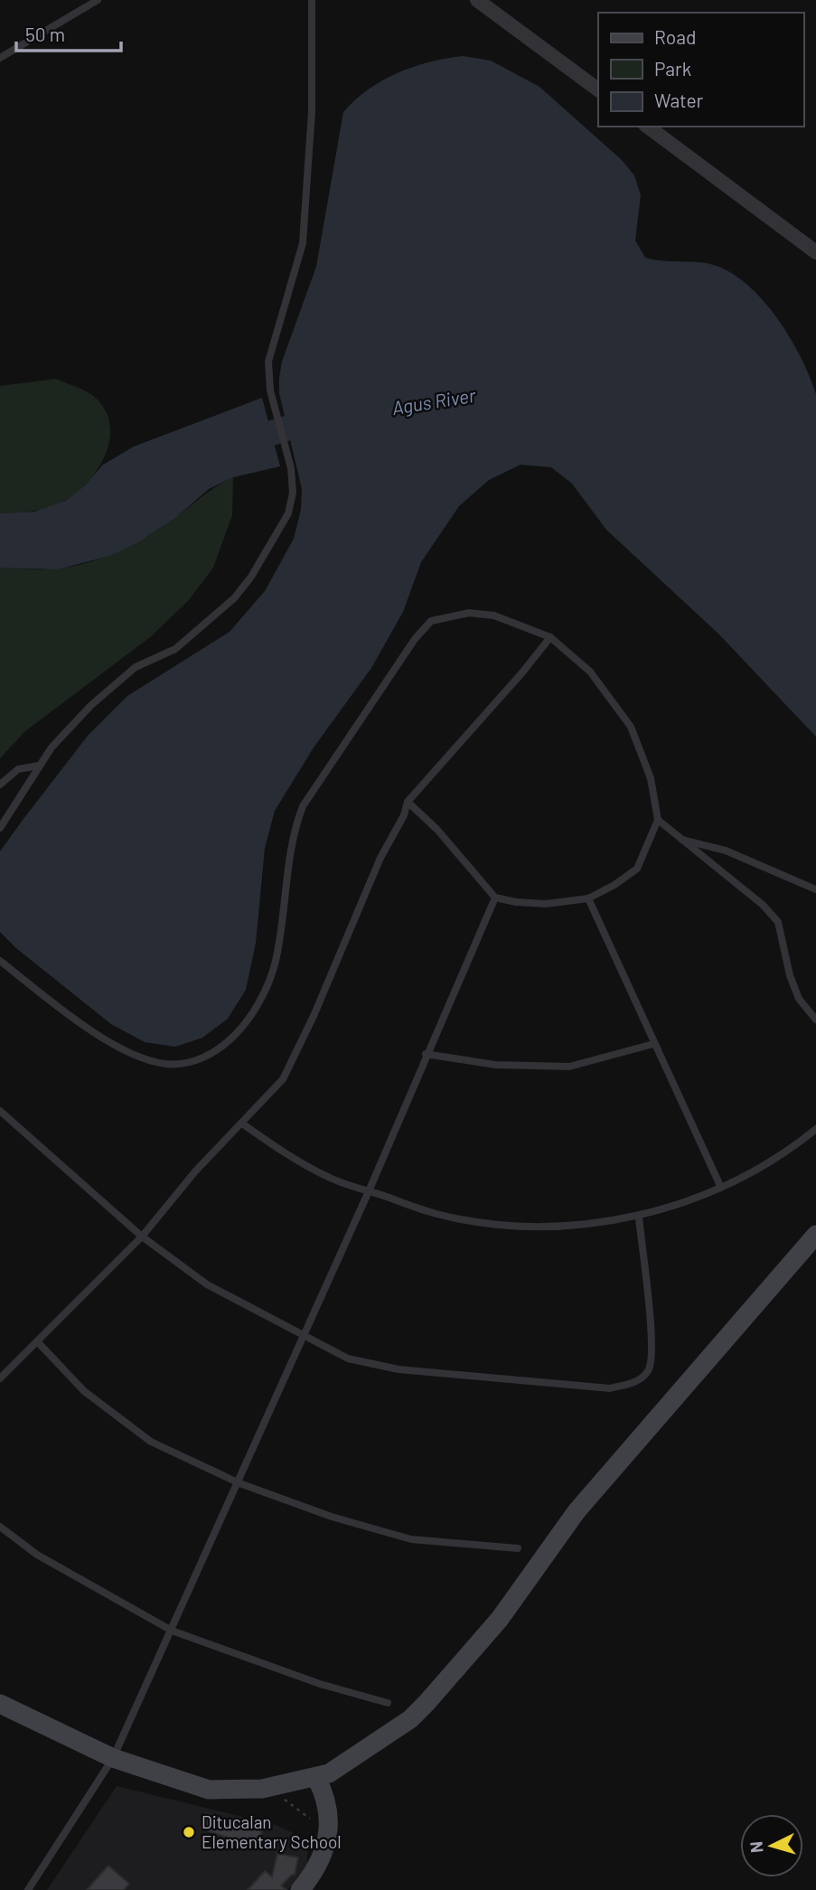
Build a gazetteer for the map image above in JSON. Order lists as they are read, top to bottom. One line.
{"water":["Agus River"],"places":["Ditucalan Elementary School"],"legend":["Road","Park","Water"],"scale_bar":"50 m","north":"left"}
